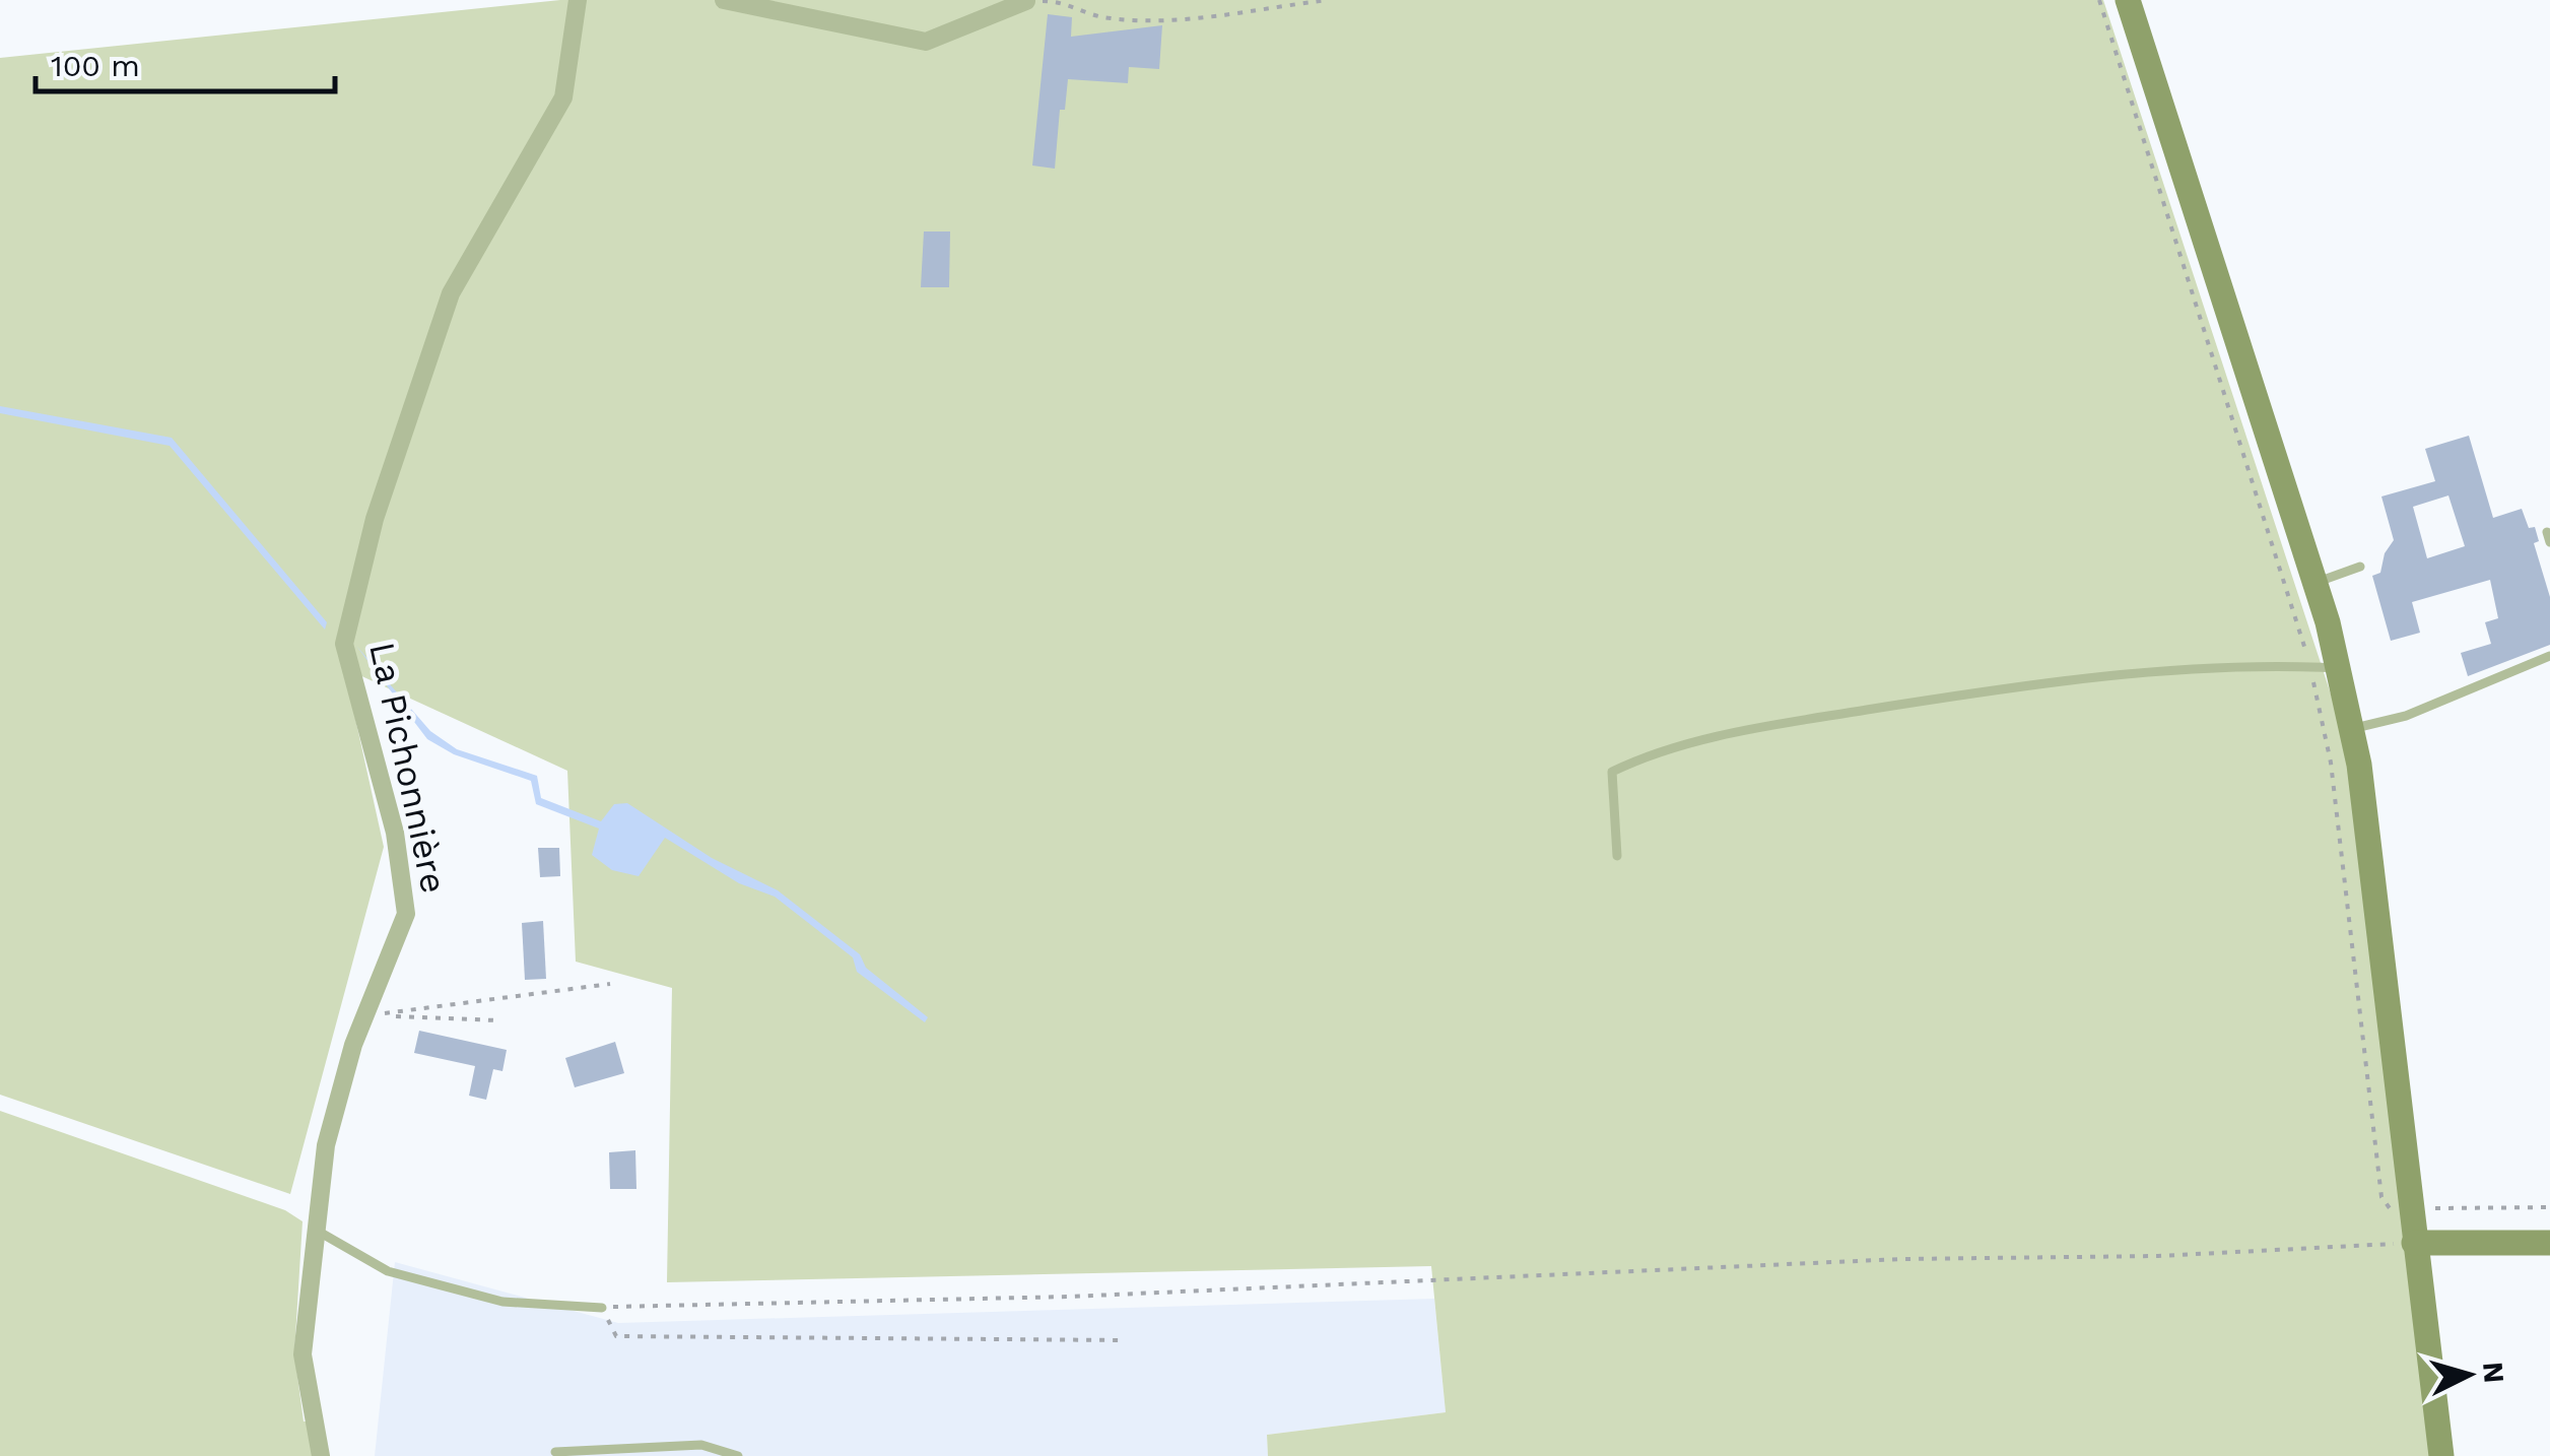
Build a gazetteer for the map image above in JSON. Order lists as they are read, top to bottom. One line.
{"streets":{"street":["La Pichonnière"]},"scale_bar":"100 m","north":"right"}
